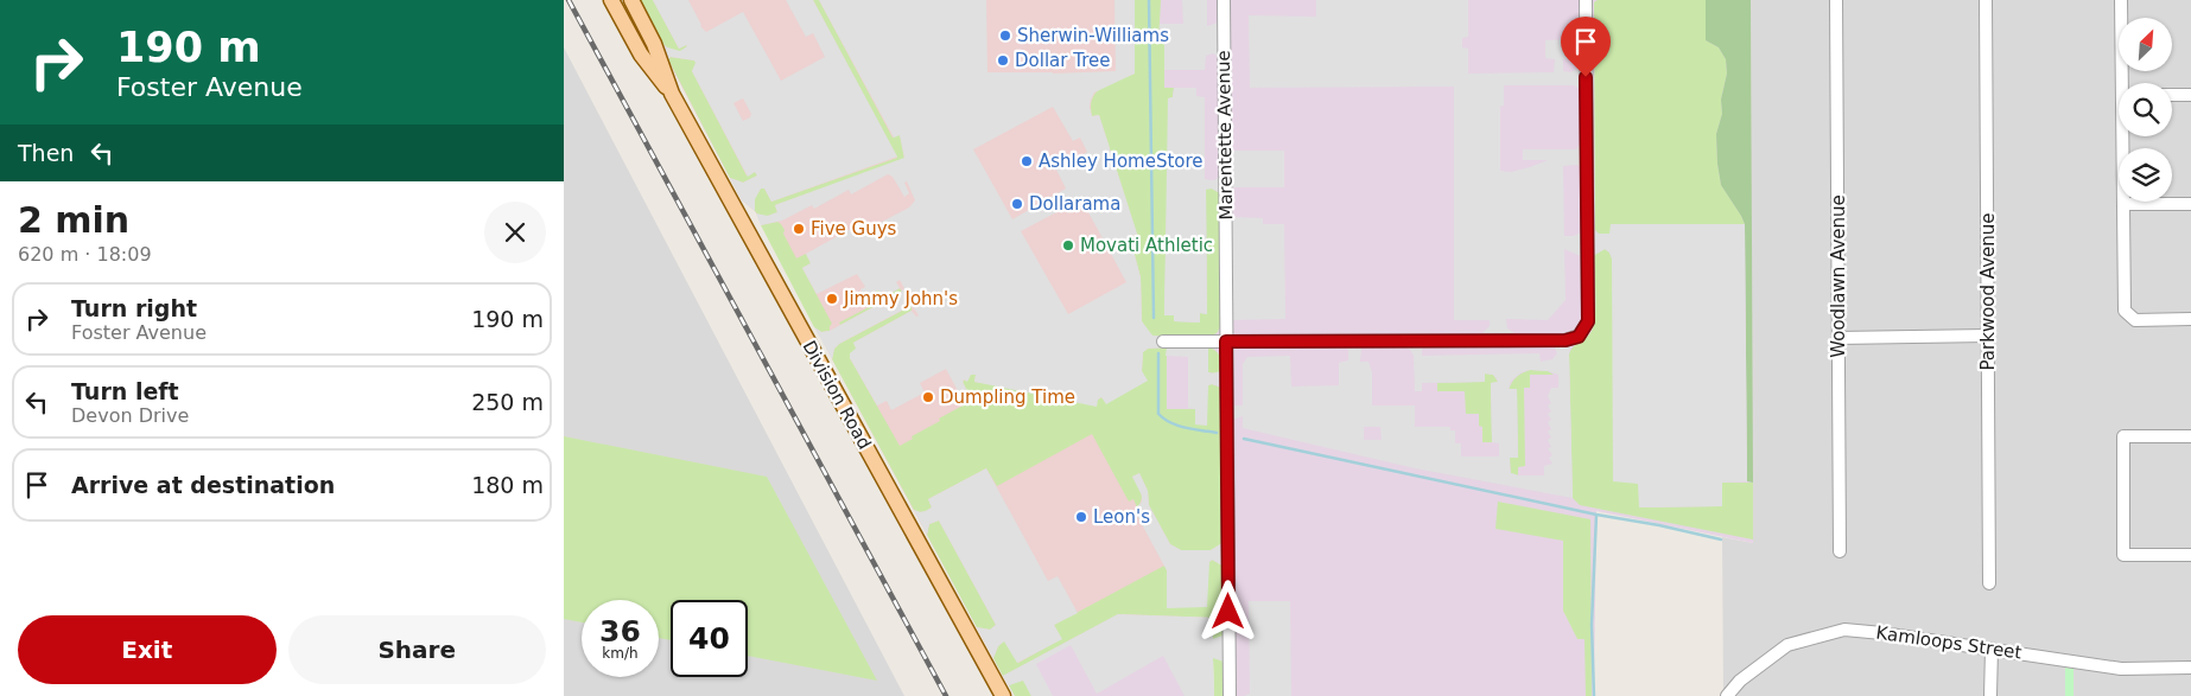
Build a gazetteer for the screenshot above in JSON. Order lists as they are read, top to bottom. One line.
{"streets":{"main road":["Division Road"],"street":["Marentette Avenue","Woodlawn Avenue","Parkwood Avenue","Kamloops Street"]},"places":["Sherwin-Williams","Dollar Tree","Ashley HomeStore","Dollarama","Five Guys","Movati Athletic","Jimmy John's","Dumpling Time","Leon's"],"north":"top right","page":{"turn":["190 m","Foster Avenue"],"then":"Then","heading":["2 min","620 m · 18:09"],"list":[{"name":"Turn right","note":"Foster Avenue","value":"190 m"},{"name":"Turn left","note":"Devon Drive","value":"250 m"},{"name":"Arrive at destination","value":"180 m"}],"speed":"36 km/h","limit":"40","buttons":["Exit","Share"]}}
